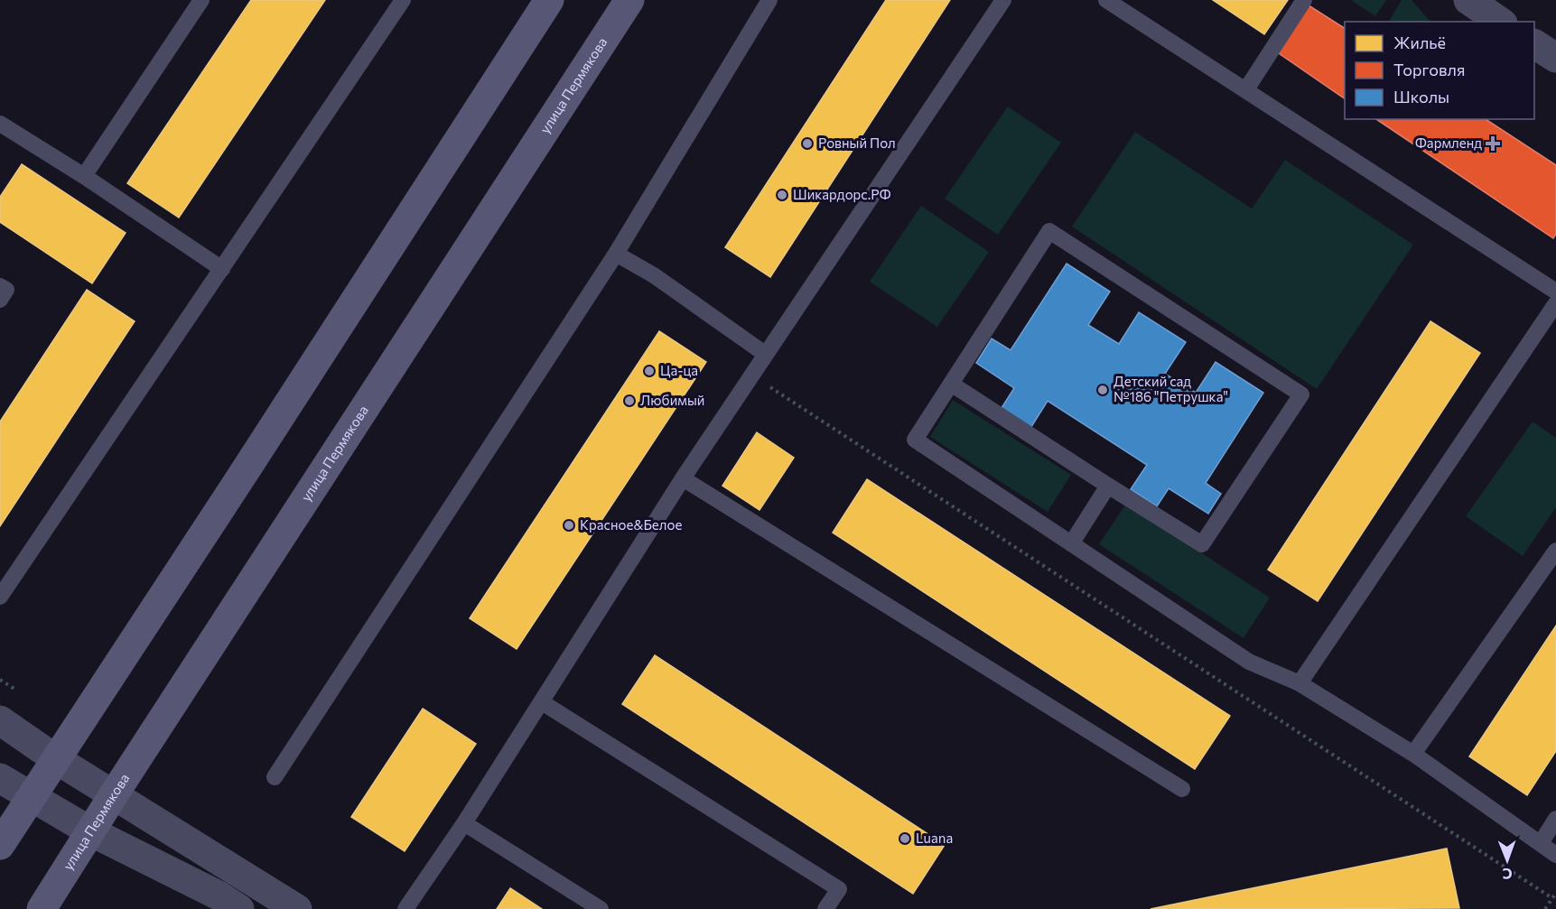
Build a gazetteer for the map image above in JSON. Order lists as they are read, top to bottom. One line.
{"streets":{"main road":["улица Пермякова"]},"places":{"other":["Ровный Пол","Шикардорс.РФ","Ца-ца","Детский сад №186 \"Петрушка\"","Любимый","Красное&Белое","Luana"],"health":["Фармленд"]},"legend":["Жильё","Торговля","Школы"],"north":"bottom"}
